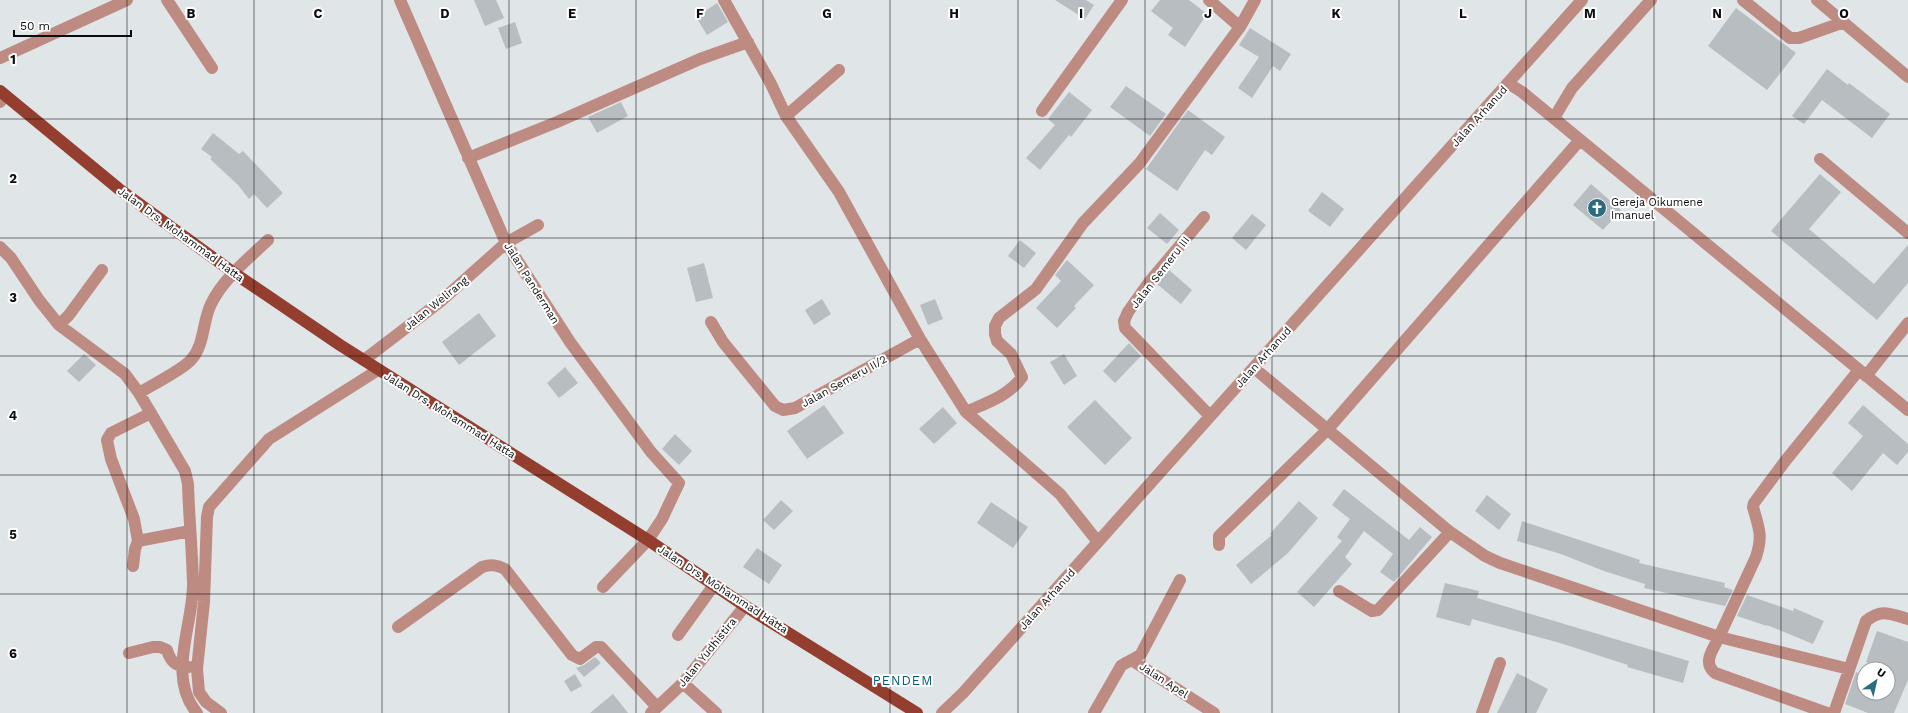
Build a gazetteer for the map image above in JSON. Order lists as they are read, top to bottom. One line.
{"streets":{"main road":["Jalan Drs. Mohammad Hatta"],"street":["Jalan Arhanud","Jalan Semeru III","Jalan Panderman","Jalan Welirang","Jalan Semeru II/2","Jalan Yudhistira","Jalan Apel"]},"crossings":[["Jalan Arhanud","Jalan Semeru III"],["Jalan Drs. Mohammad Hatta","Jalan Panderman"],["Jalan Drs. Mohammad Hatta","Jalan Welirang"],["Jalan Drs. Mohammad Hatta","Jalan Yudhistira"],["Jalan Panderman","Jalan Welirang"]],"districts":["PENDEM"],"places":{"church":["Gereja Oikumene Imanuel"]},"scale_bar":"50 m","north":"top right","grid":{"columns":["B","C","D","E","F","G","H","I","J","K","L","M","N","O"],"rows":["1","2","3","4","5","6"]}}
